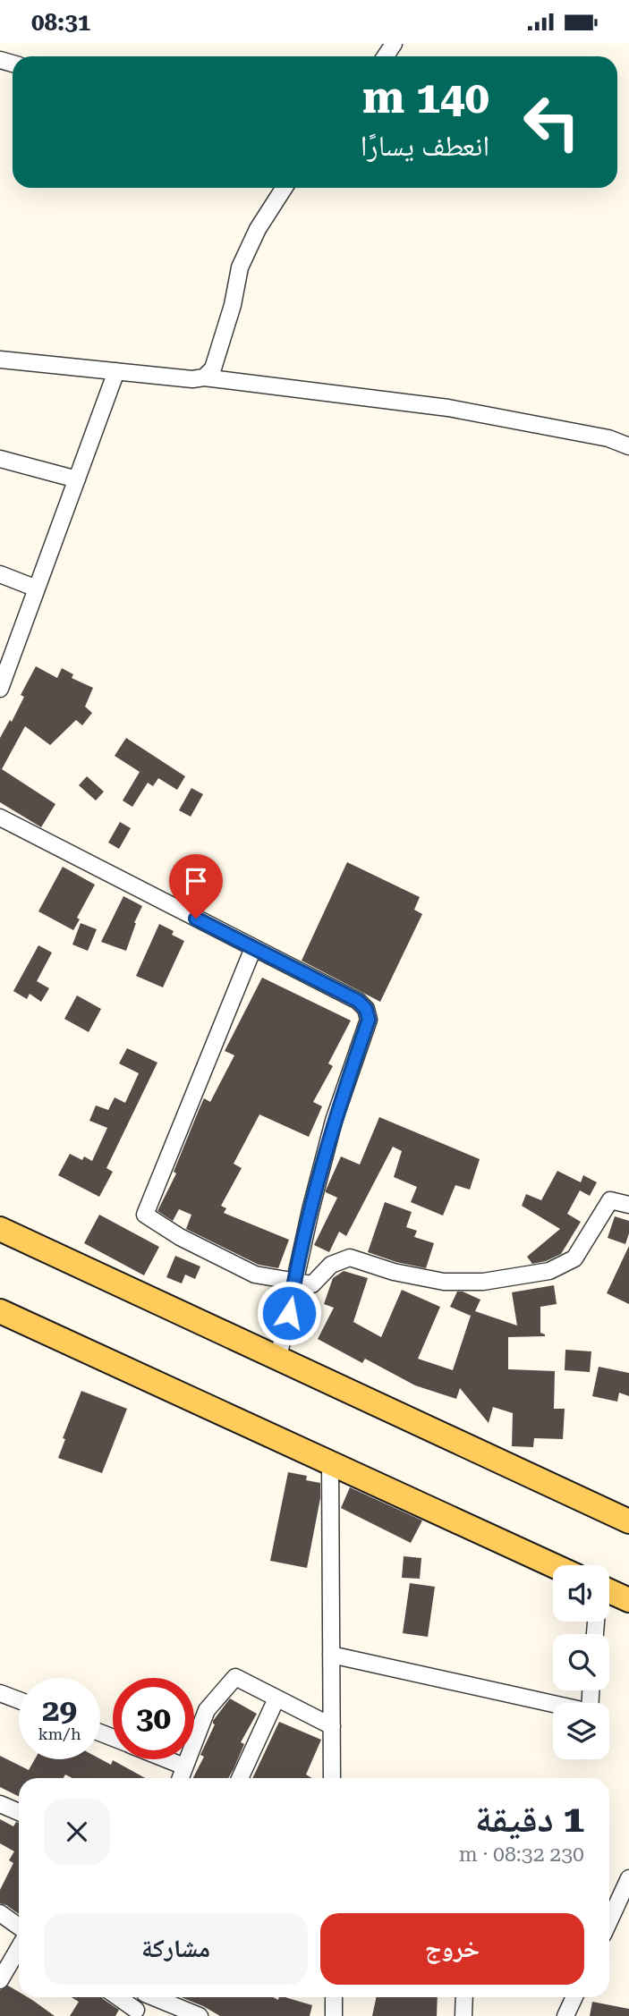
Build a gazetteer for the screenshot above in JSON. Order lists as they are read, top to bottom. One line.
{"page":{"status":"08:31","turn":["140 m","انعطف يسارًا"],"speed":"29 km/h","limit":"30","heading":["1 دقيقة","230 m · 08:32"],"buttons":["خروج","مشاركة"]}}
